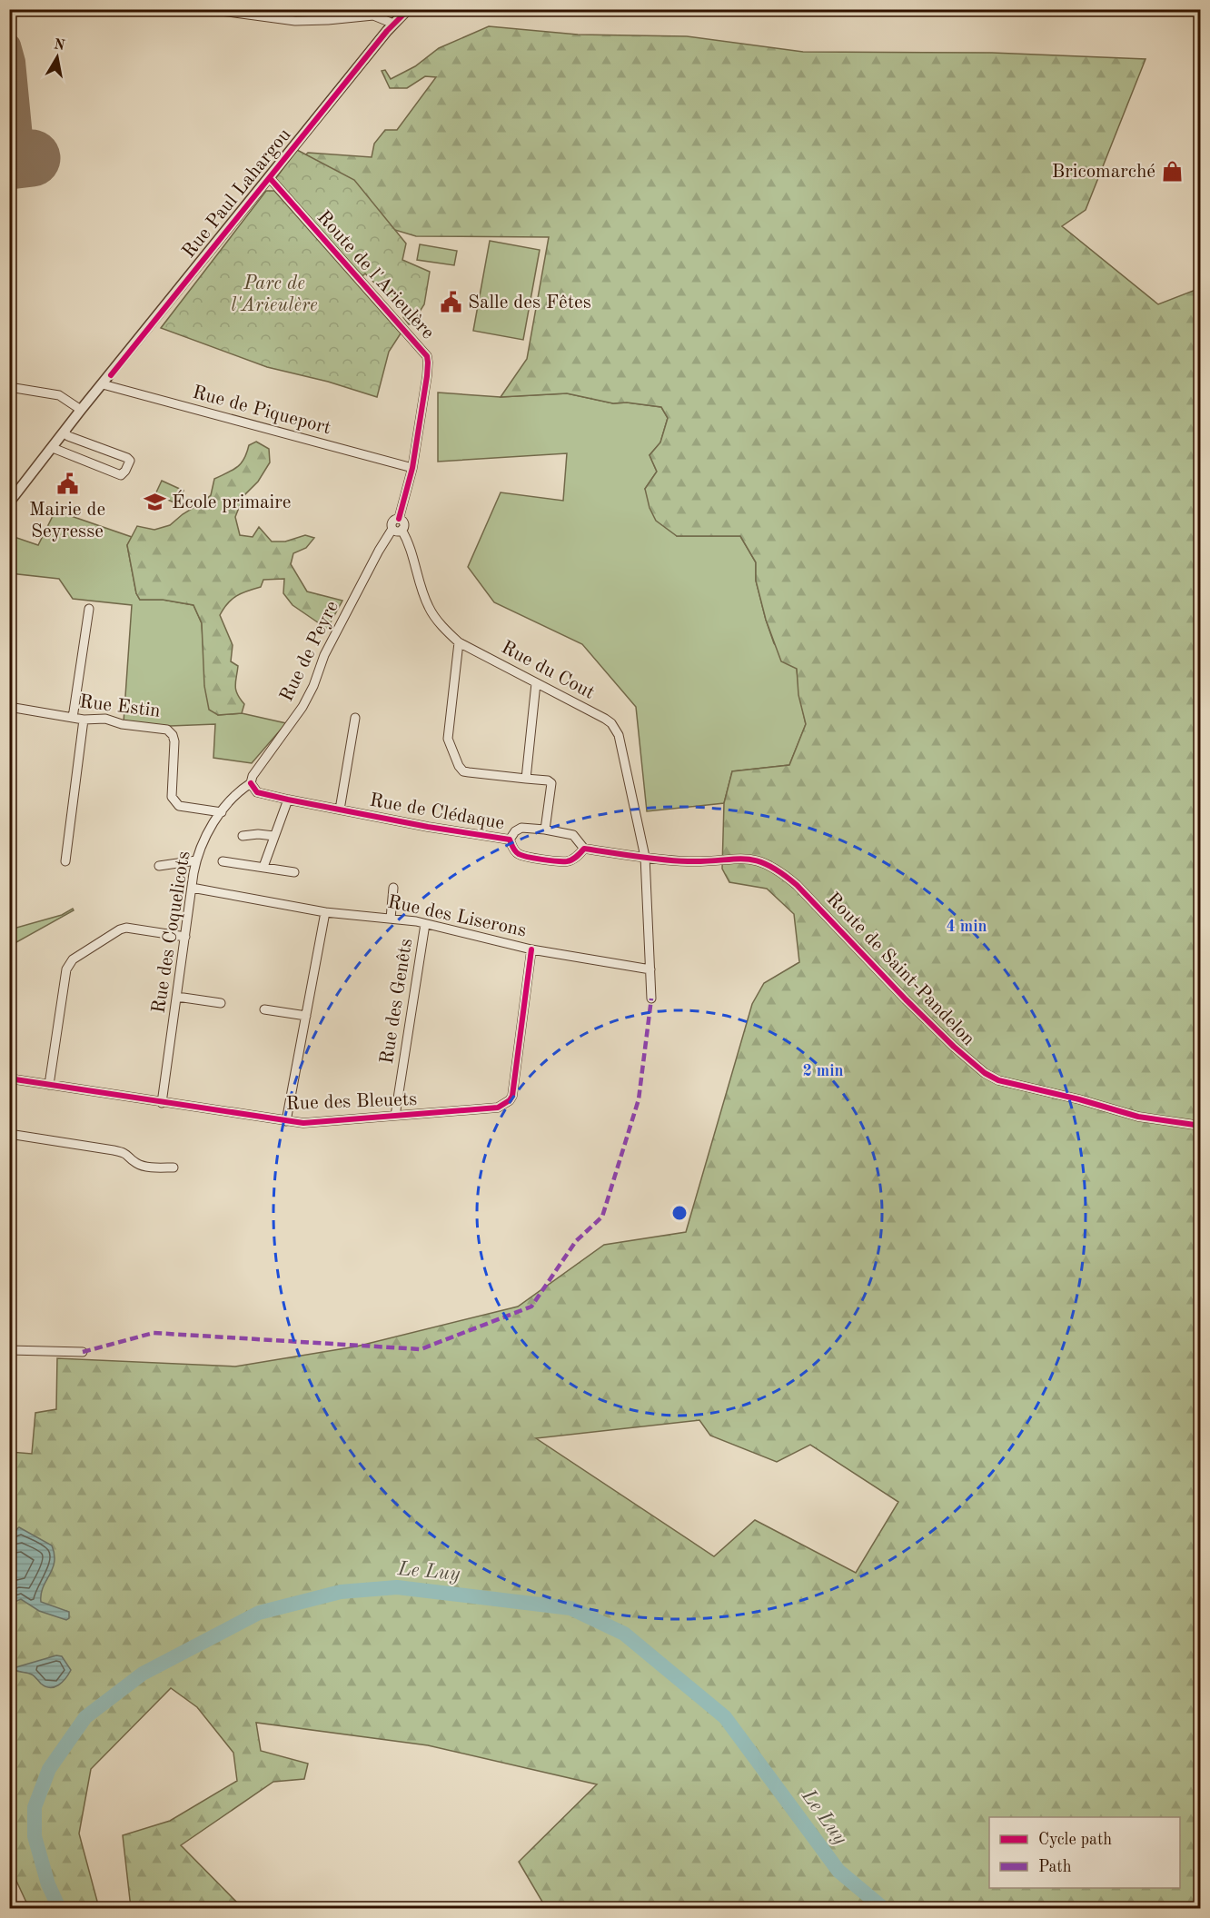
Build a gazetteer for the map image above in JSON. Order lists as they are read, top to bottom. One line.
{"streets":{"street":["Rue Paul Lahargou","Route de l'Arieulère","Rue de Piqueport","Rue de Peyre","Rue du Cout","Rue Estin","Rue de Clédaque","Rue des Liserons","Rue des Coquelicots","Route de Saint-Pandelon","Rue des Genêts","Rue des Bleuets"]},"crossings":[["Rue Paul Lahargou","Route de l'Arieulère"],["Rue Paul Lahargou","Rue de Piqueport"],["Route de l'Arieulère","Rue de Piqueport"],["Route de l'Arieulère","Rue de Peyre"],["Rue de Piqueport","Rue de Peyre"],["Rue de Peyre","Rue du Cout"],["Rue de Peyre","Rue de Clédaque"],["Rue de Peyre","Rue des Coquelicots"],["Rue du Cout","Rue de Clédaque"],["Rue du Cout","Rue des Liserons"],["Rue du Cout","Route de Saint-Pandelon"],["Rue Estin","Rue des Coquelicots"],["Rue de Clédaque","Rue des Coquelicots"],["Rue de Clédaque","Route de Saint-Pandelon"],["Rue des Liserons","Rue des Coquelicots"],["Rue des Liserons","Rue des Genêts"],["Rue des Liserons","Rue des Bleuets"],["Rue des Coquelicots","Rue des Bleuets"],["Rue des Genêts","Rue des Bleuets"]],"water":["Le Luy"],"parks":["Parc de l'Arieulère"],"places":{"shop":["Bricomarché"],"public building":["Salle des Fêtes","Mairie de Seyresse"],"school or university":["École primaire"]},"legend":["Cycle path","Path"],"north":"top","rings":["4 min","2 min"]}
